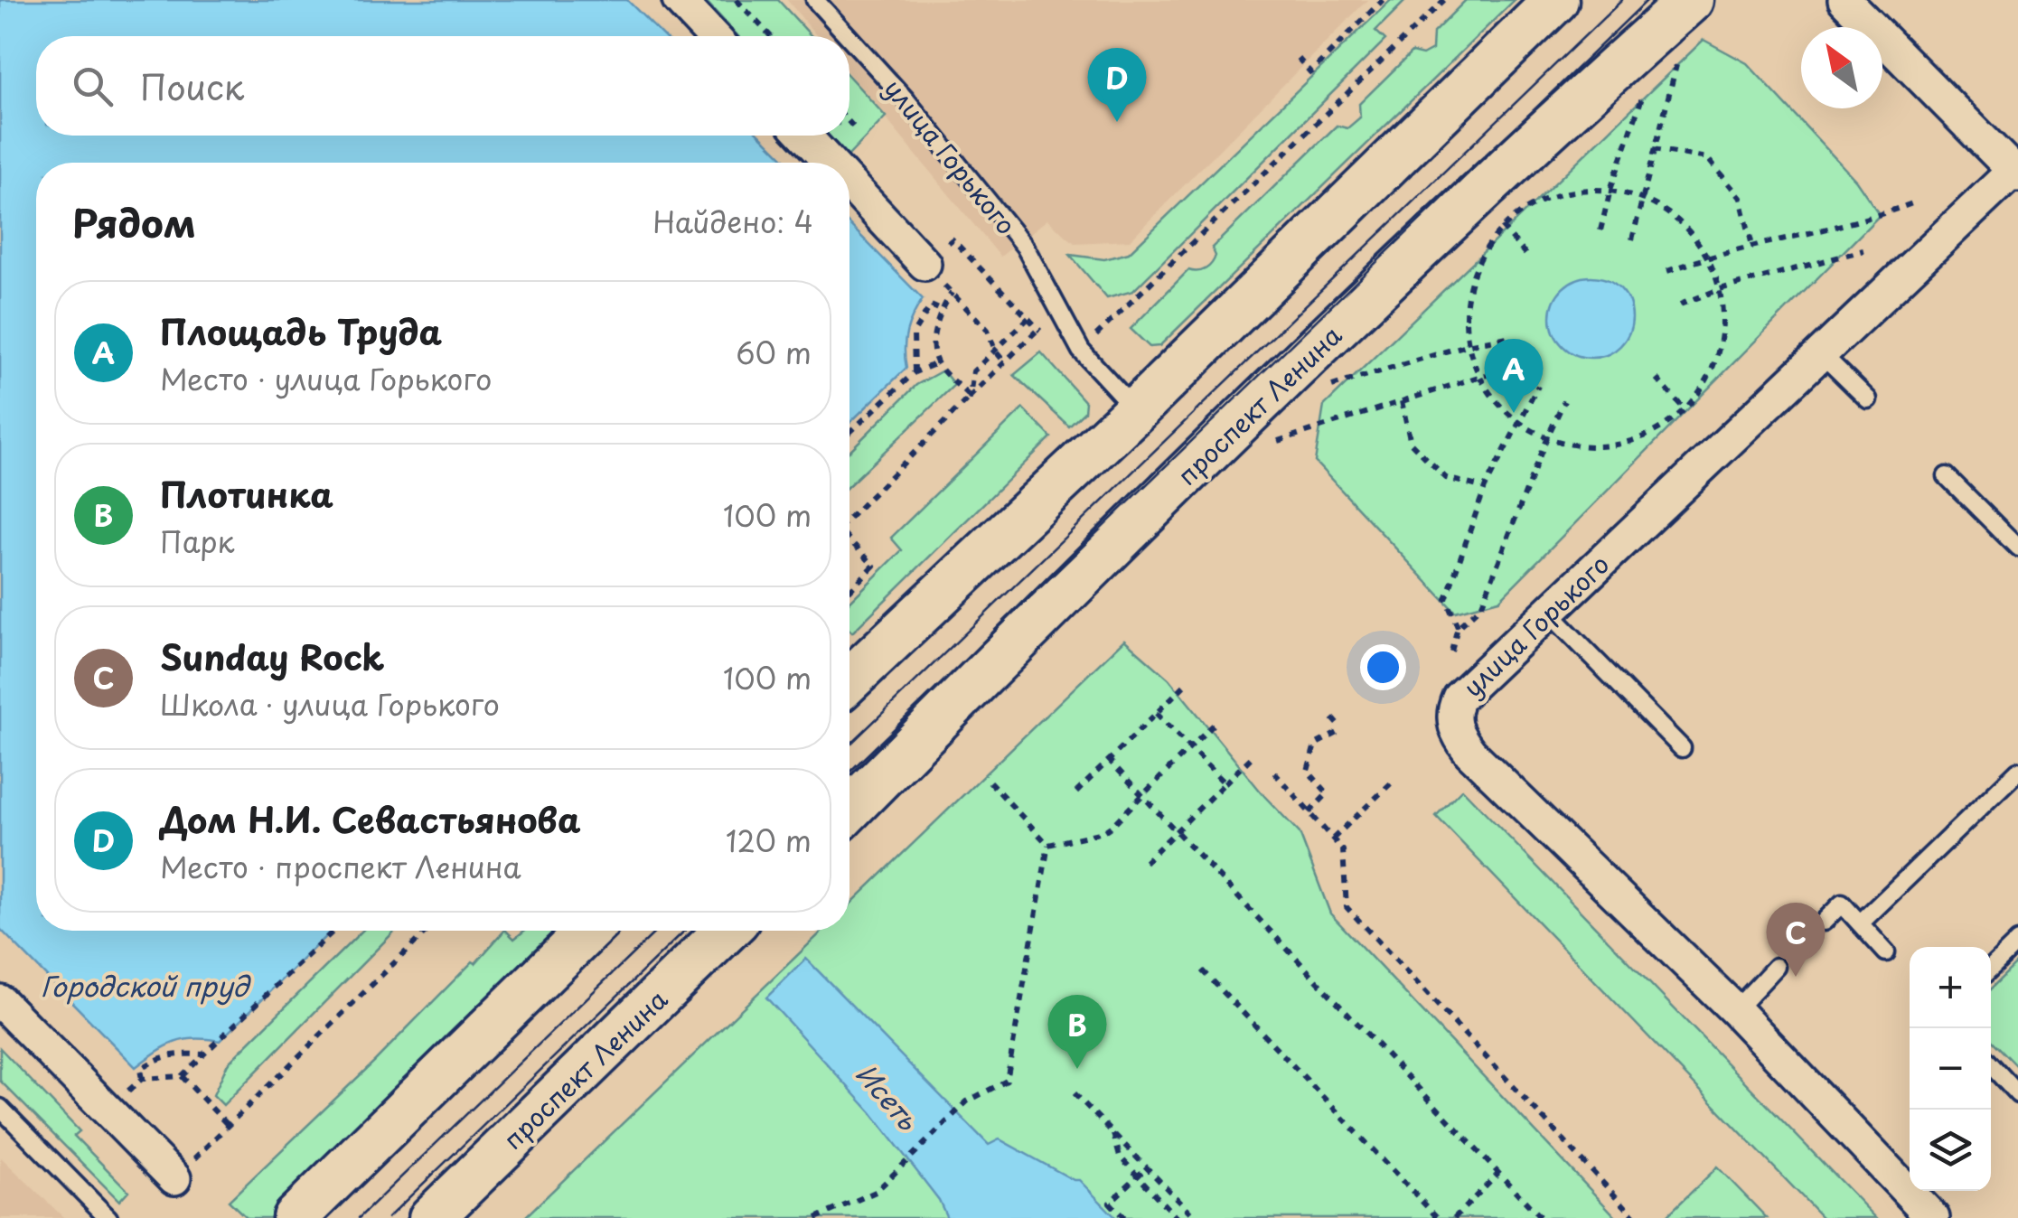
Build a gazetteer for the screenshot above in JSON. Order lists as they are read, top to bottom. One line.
{"streets":{"main road":["проспект Ленина"],"street":["улица Горького"]},"water":["Городской пруд","Исеть"],"north":"top left","page":{"search":"Поиск","pins":["D","A","C","B"],"heading":["Рядом","Найдено: 4"],"list":[{"mark":"A","name":"Площадь Труда","note":"Место · улица Горького","value":"60 m"},{"mark":"B","name":"Плотинка","note":"Парк","value":"100 m"},{"mark":"C","name":"Sunday Rock","note":"Школа · улица Горького","value":"100 m"},{"mark":"D","name":"Дом Н.И. Севастьянова","note":"Место · проспект Ленина","value":"120 m"}],"map_buttons":["+","−"]}}
